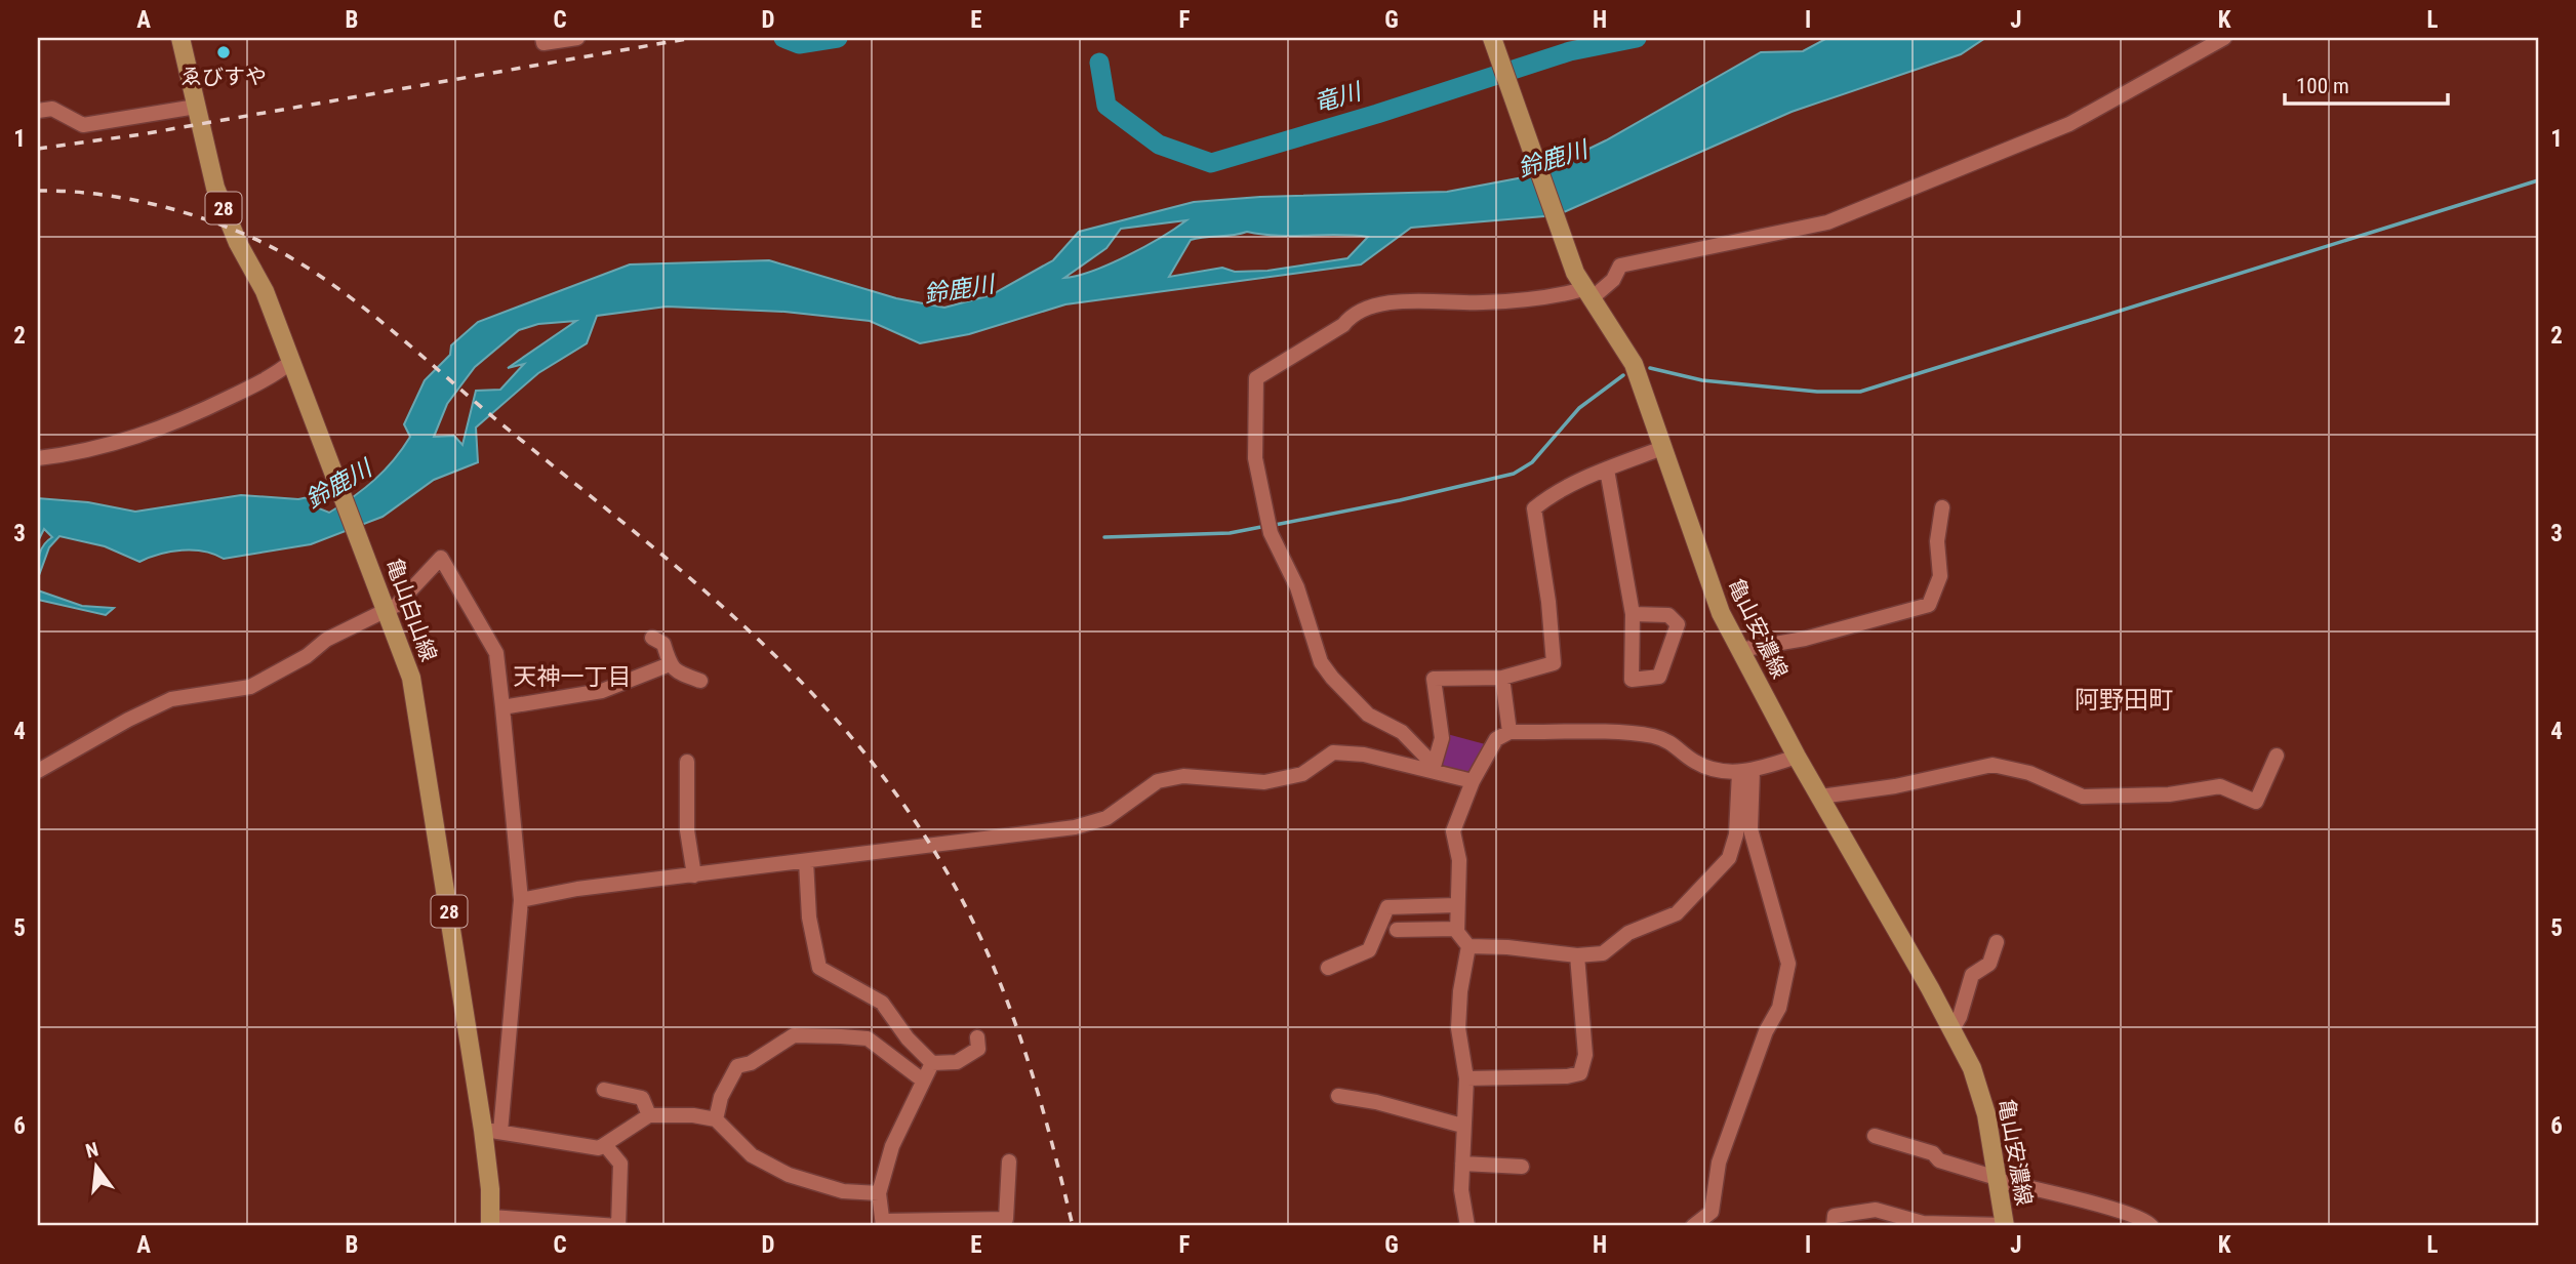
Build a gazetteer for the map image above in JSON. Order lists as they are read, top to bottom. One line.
{"streets":{"main road":["28","亀山白山線","亀山安濃線"]},"districts":["天神一丁目","阿野田町"],"water":["竜川","鈴鹿川"],"places":["ゑびすや"],"scale_bar":"100 m","north":"top","grid":{"columns":["A","B","C","D","E","F","G","H","I","J","K","L"],"rows":["1","2","3","4","5","6"]}}
